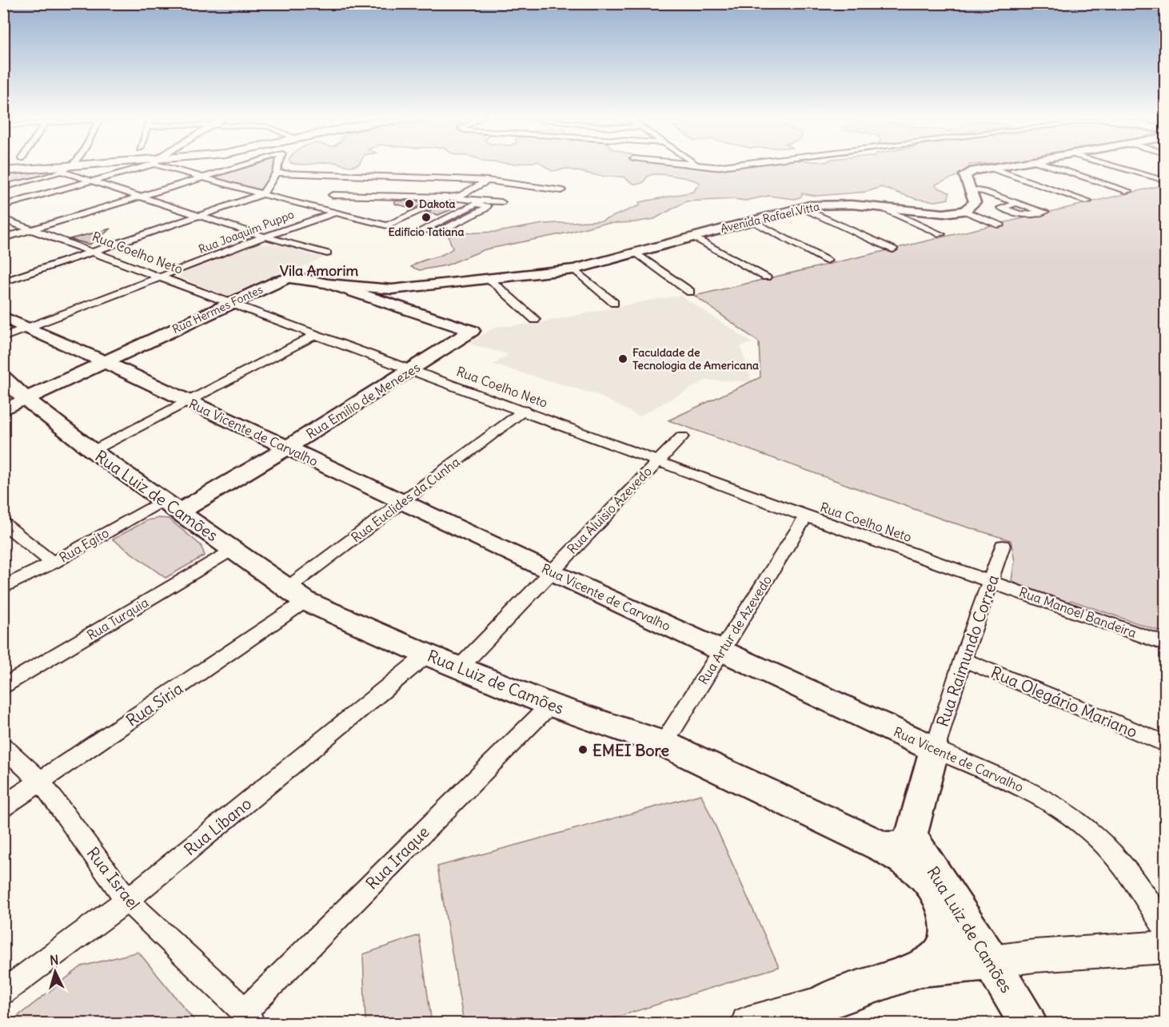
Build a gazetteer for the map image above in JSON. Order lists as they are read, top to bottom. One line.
{"streets":{"main road":["Avenida Rafael Vitta","Rua Hermes Fontes","Rua Emilio de Menezes","Rua Vicente de Carvalho","Rua Luiz de Camões","Rua Raimundo Correa"],"street":["Rua Joaquim Puppo","Rua Coelho Neto","Rua Euclides da Cunha","Rua Aluisio Azevedo","Rua Egito","Rua Manoel Bandeira","Rua Turquia","Rua Artur de Azevedo","Rua Olegário Mariano","Rua Síria","Rua Líbano","Rua Iraque","Rua Israel"]},"crossings":[["Avenida Rafael Vitta","Rua Hermes Fontes"],["Rua Joaquim Puppo","Rua Coelho Neto"],["Rua Joaquim Puppo","Rua Vicente de Carvalho"],["Rua Coelho Neto","Rua Hermes Fontes"],["Rua Coelho Neto","Rua Emilio de Menezes"],["Rua Coelho Neto","Rua Euclides da Cunha"],["Rua Coelho Neto","Rua Aluisio Azevedo"],["Rua Coelho Neto","Rua Manoel Bandeira"],["Rua Coelho Neto","Rua Artur de Azevedo"],["Rua Coelho Neto","Rua Raimundo Correa"],["Rua Hermes Fontes","Rua Emilio de Menezes"],["Rua Hermes Fontes","Rua Vicente de Carvalho"],["Rua Hermes Fontes","Rua Luiz de Camões"],["Rua Emilio de Menezes","Rua Vicente de Carvalho"],["Rua Emilio de Menezes","Rua Luiz de Camões"],["Rua Emilio de Menezes","Rua Egito"],["Rua Vicente de Carvalho","Rua Euclides da Cunha"],["Rua Vicente de Carvalho","Rua Aluisio Azevedo"],["Rua Vicente de Carvalho","Rua Artur de Azevedo"],["Rua Vicente de Carvalho","Rua Raimundo Correa"],["Rua Luiz de Camões","Rua Euclides da Cunha"],["Rua Luiz de Camões","Rua Aluisio Azevedo"],["Rua Luiz de Camões","Rua Egito"],["Rua Luiz de Camões","Rua Turquia"],["Rua Luiz de Camões","Rua Artur de Azevedo"],["Rua Luiz de Camões","Rua Raimundo Correa"],["Rua Luiz de Camões","Rua Síria"],["Rua Luiz de Camões","Rua Líbano"],["Rua Luiz de Camões","Rua Iraque"],["Rua Euclides da Cunha","Rua Síria"],["Rua Manoel Bandeira","Rua Raimundo Correa"],["Rua Raimundo Correa","Rua Olegário Mariano"],["Rua Síria","Rua Israel"],["Rua Líbano","Rua Israel"],["Rua Iraque","Rua Israel"]],"districts":["Vila Amorim"],"places":["Dakota","Edifício Tatiana","Faculdade de Tecnologia de Americana","EMEI Bore"],"north":"top"}
